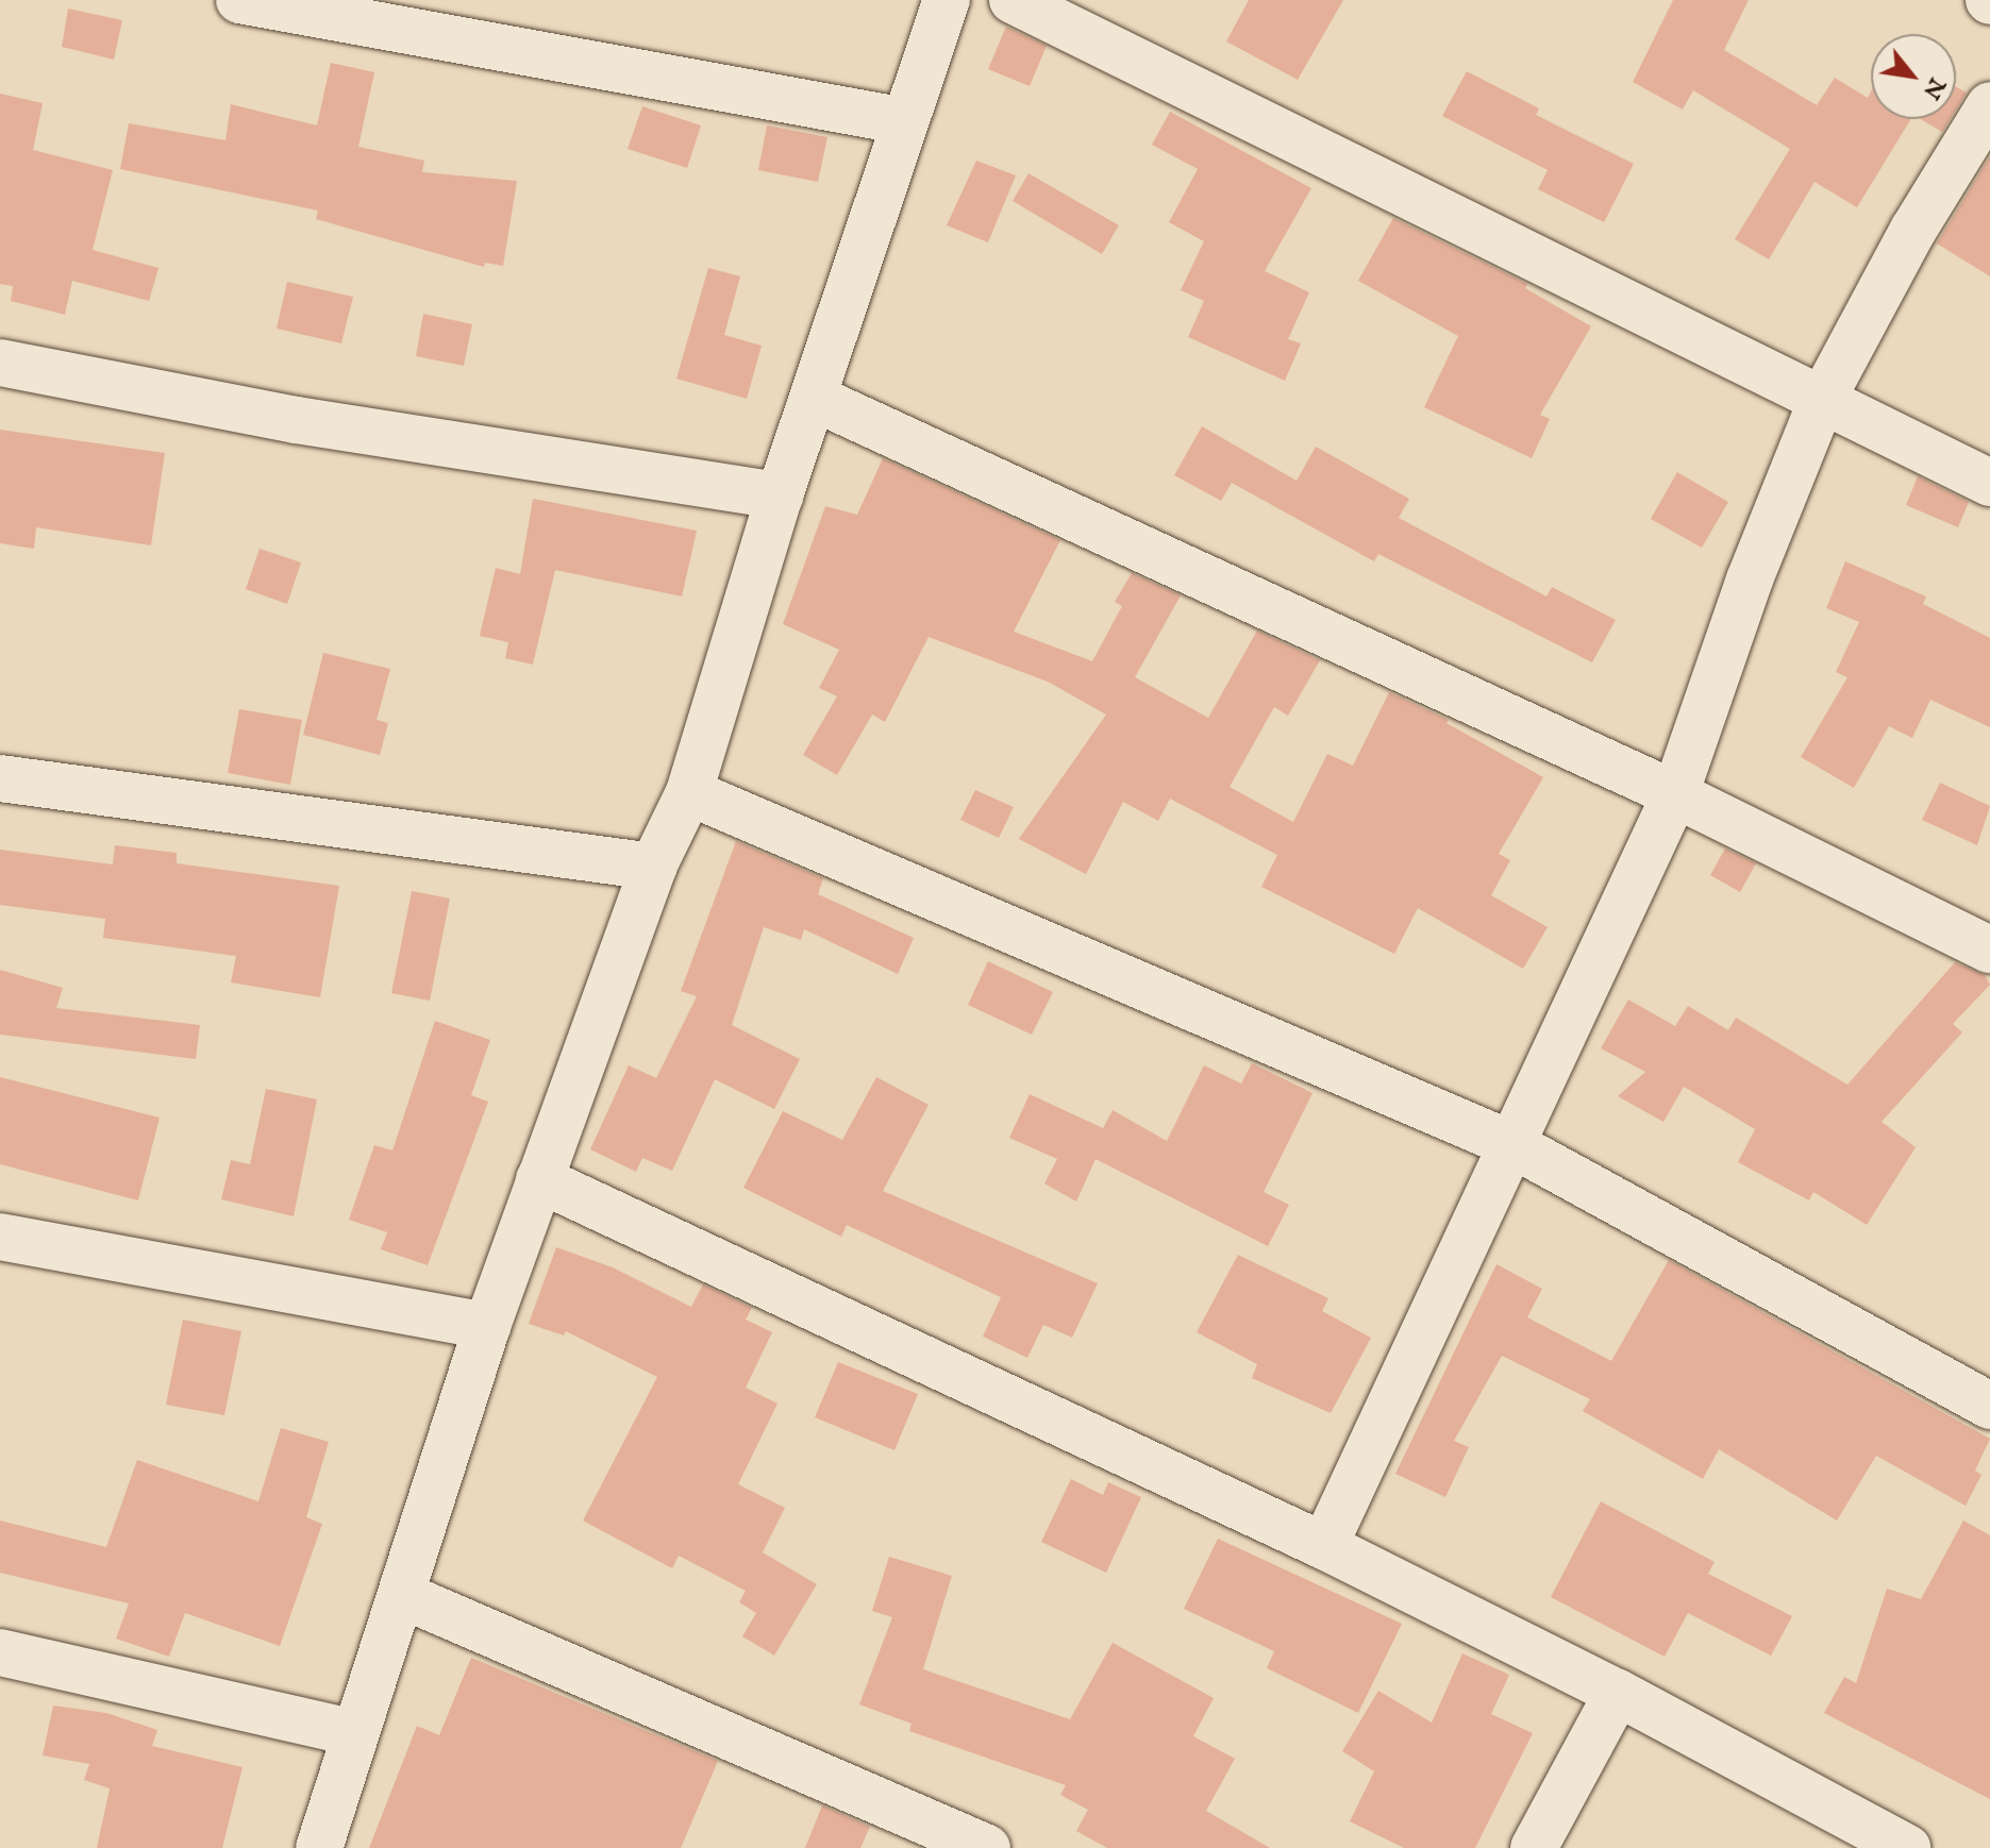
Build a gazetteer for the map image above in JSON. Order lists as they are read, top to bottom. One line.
{"north":"bottom right"}
